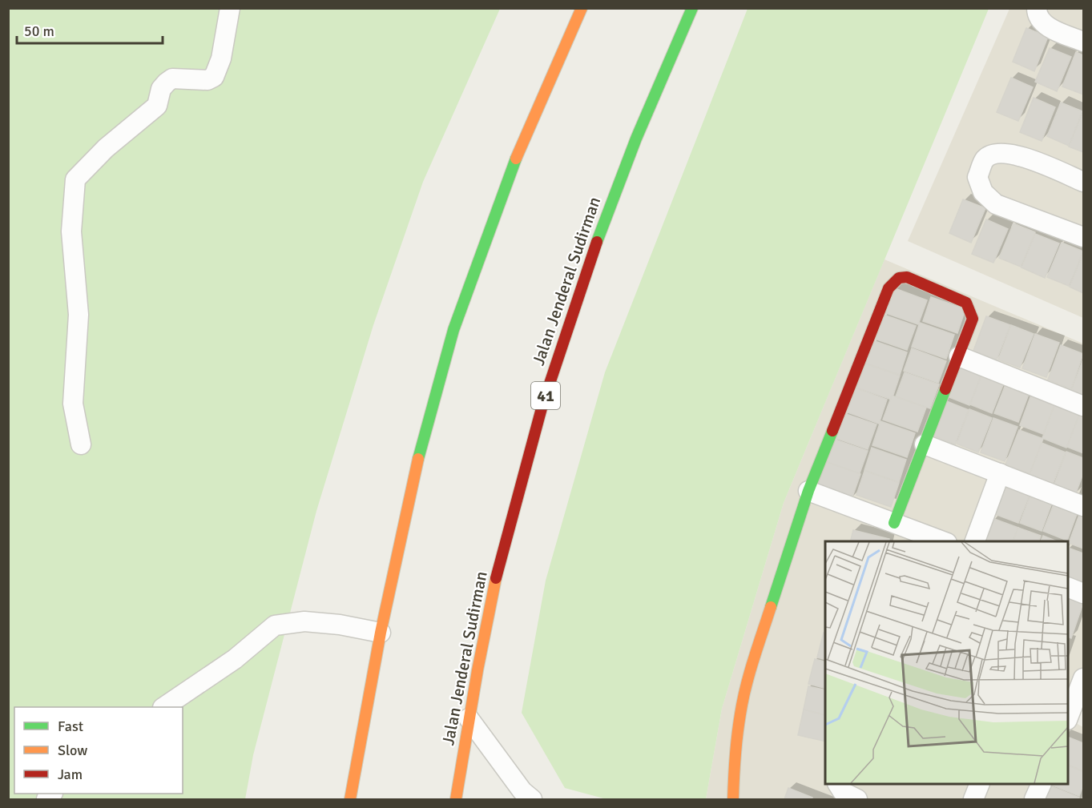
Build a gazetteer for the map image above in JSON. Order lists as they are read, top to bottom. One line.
{"streets":{"main road":["Jalan Jenderal Sudirman","41"]},"legend":["Fast","Slow","Jam"],"scale_bar":"50 m"}
